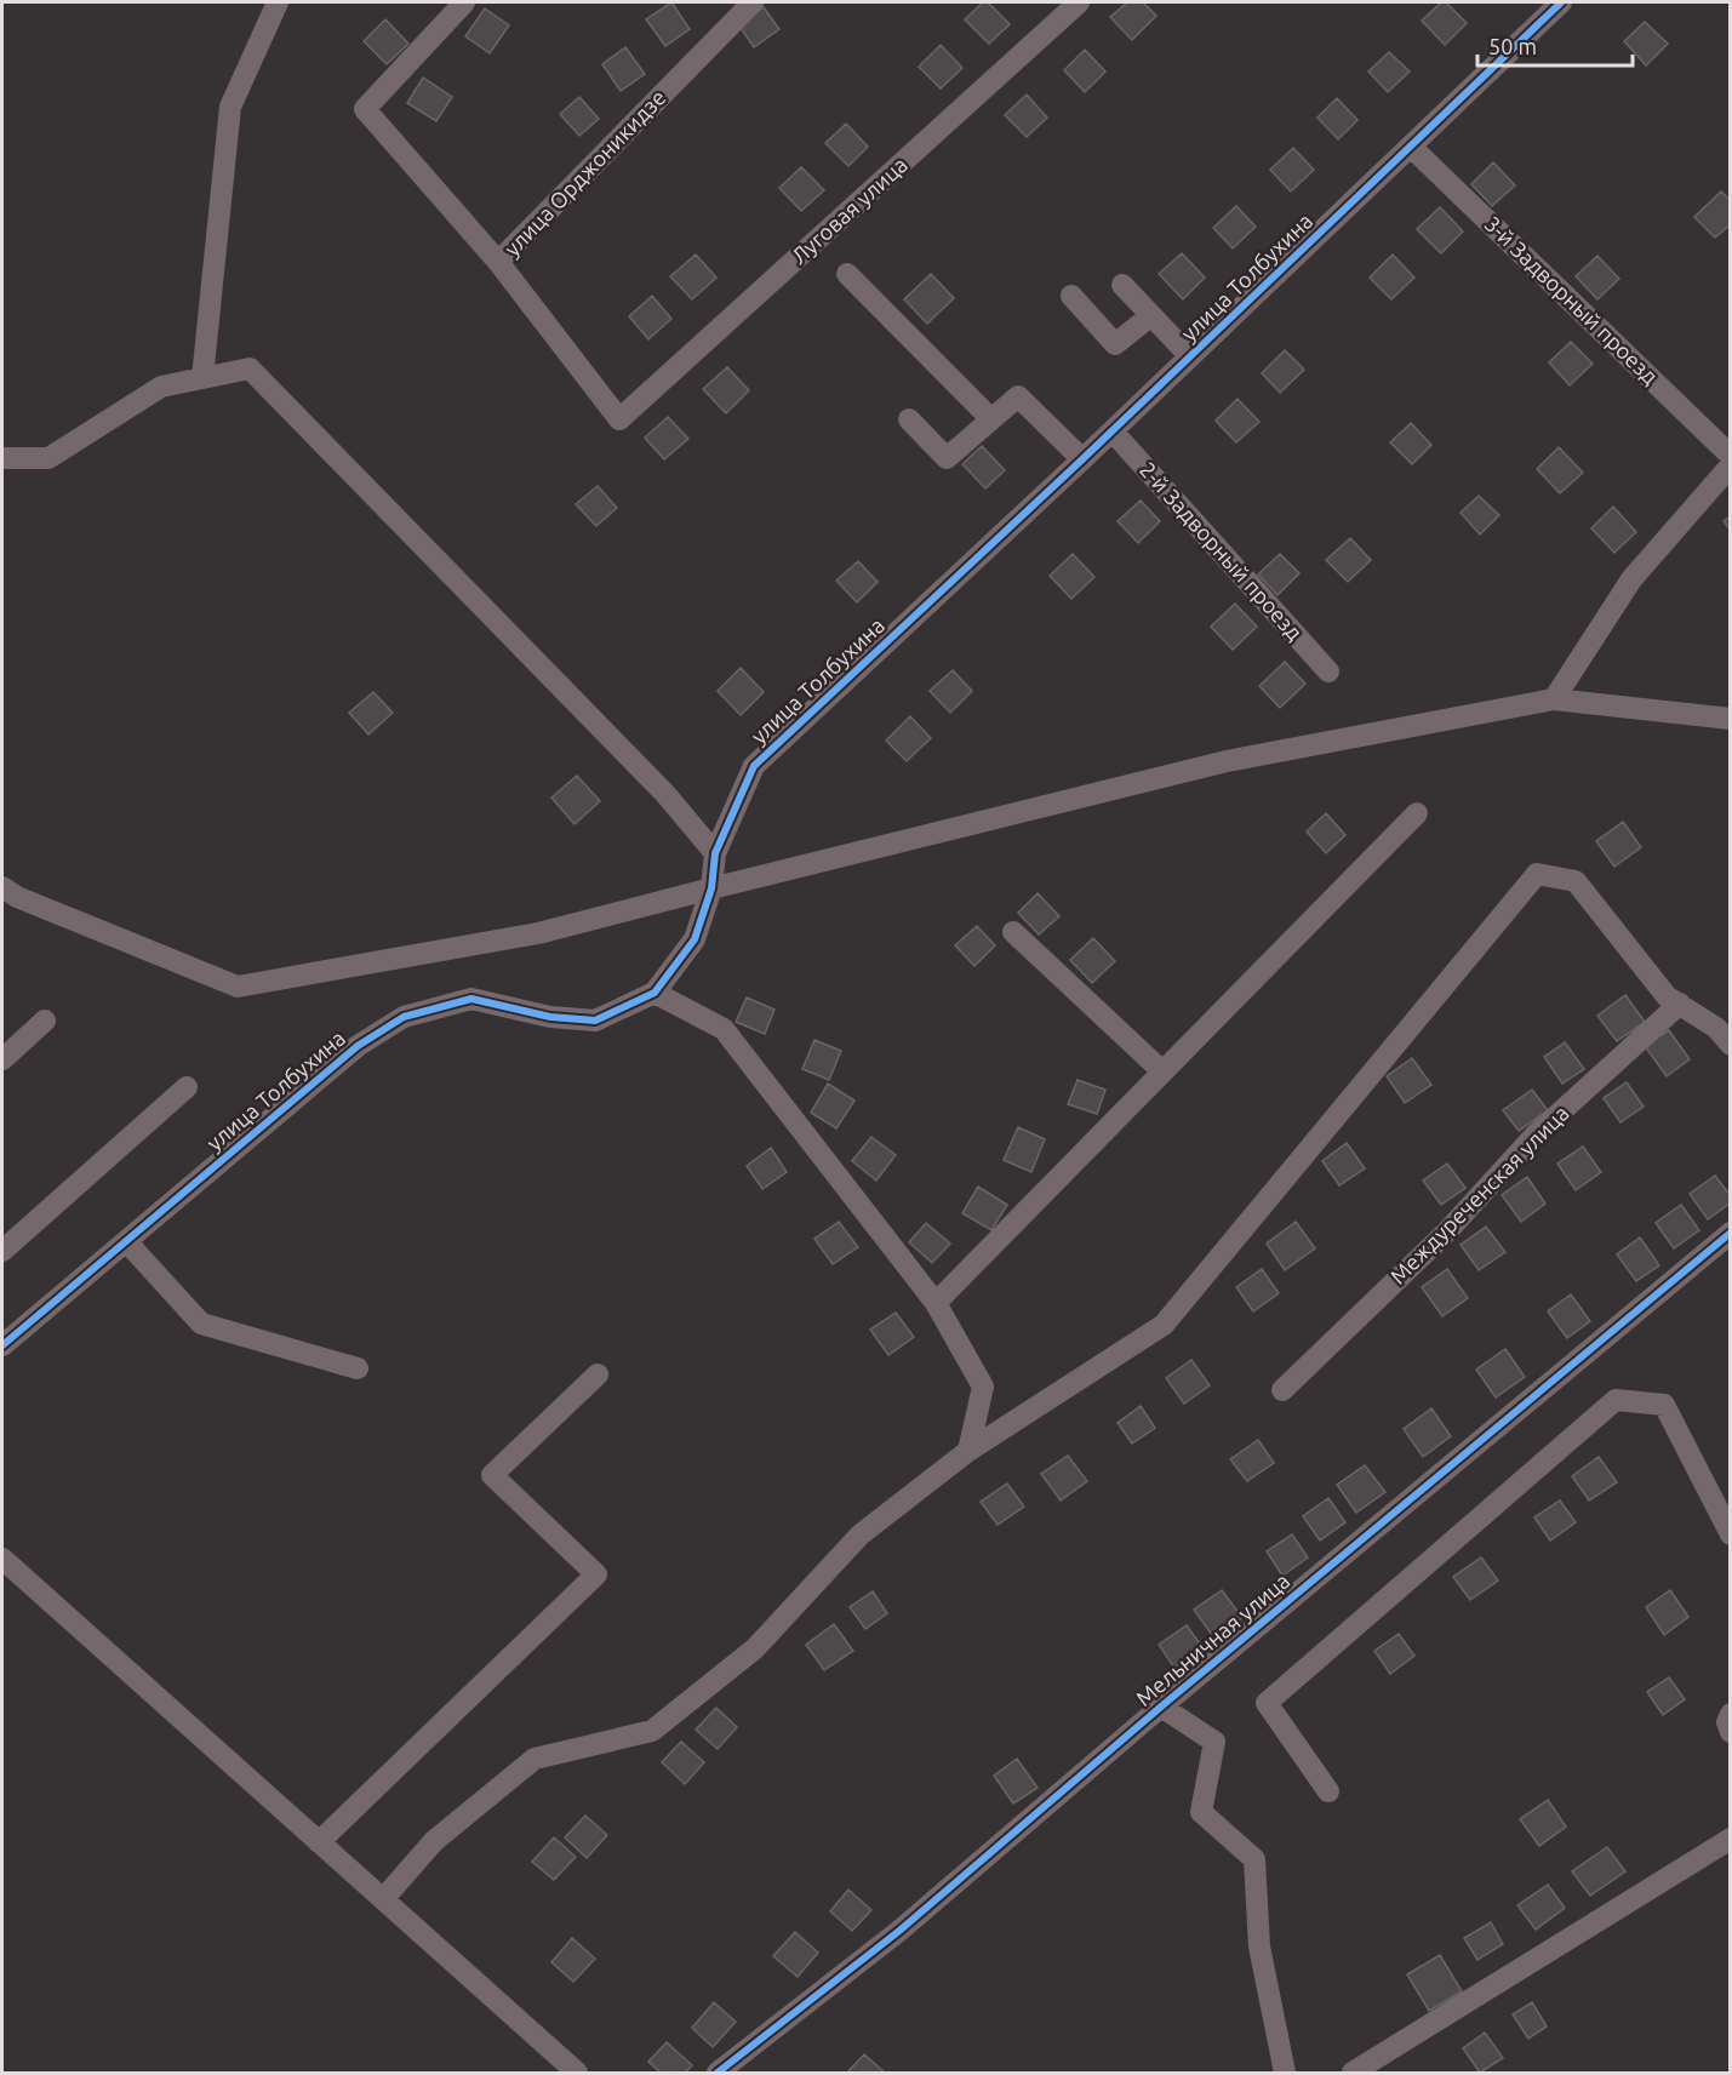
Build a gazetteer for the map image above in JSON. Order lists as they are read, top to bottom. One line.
{"streets":{"street":["улица Орджоникидзе","Луговая улица","улица Толбухина","3-й Задворный проезд","2-й Задворный проезд","Междуреченская улица","Мельничная улица"]},"crossings":[["улица Орджоникидзе","Луговая улица"],["улица Толбухина","3-й Задворный проезд"],["улица Толбухина","2-й Задворный проезд"]],"scale_bar":"50 m"}
